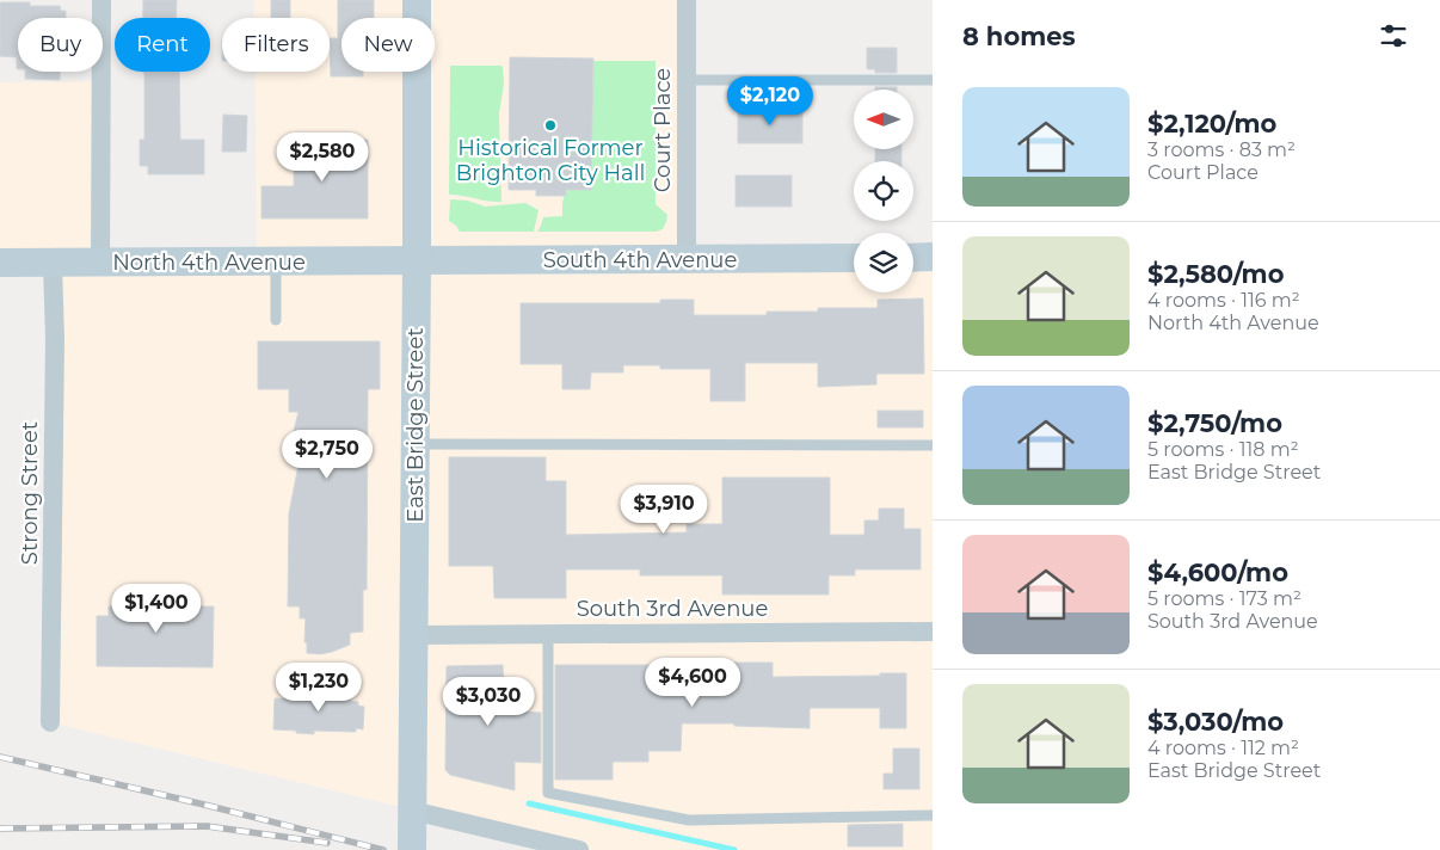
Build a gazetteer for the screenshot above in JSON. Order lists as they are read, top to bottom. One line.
{"streets":{"main road":["South 4th Avenue","North 4th Avenue","East Bridge Street"],"street":["Court Place","Strong Street","South 3rd Avenue"]},"crossings":[["Court Place","South 4th Avenue"],["South 4th Avenue","North 4th Avenue"],["South 4th Avenue","East Bridge Street"],["North 4th Avenue","East Bridge Street"],["North 4th Avenue","Strong Street"],["East Bridge Street","South 3rd Avenue"]],"places":["Historical Former Brighton City Hall"],"north":"left","page":{"heading":"8 homes","chip":["Buy","Rent","Filters","New"],"list":[{"name":"$2,120/mo","note":"3 rooms · 83 m² · Court Place"},{"name":"$2,580/mo","note":"4 rooms · 116 m² · North 4th Avenue"},{"name":"$2,750/mo","note":"5 rooms · 118 m² · East Bridge Street"},{"name":"$4,600/mo","note":"5 rooms · 173 m² · South 3rd Avenue"},{"name":"$3,030/mo","note":"4 rooms · 112 m² · East Bridge Street"}],"price":["$2,120","$2,580","$2,750","$3,910","$1,400","$4,600","$1,230","$3,030"]}}
